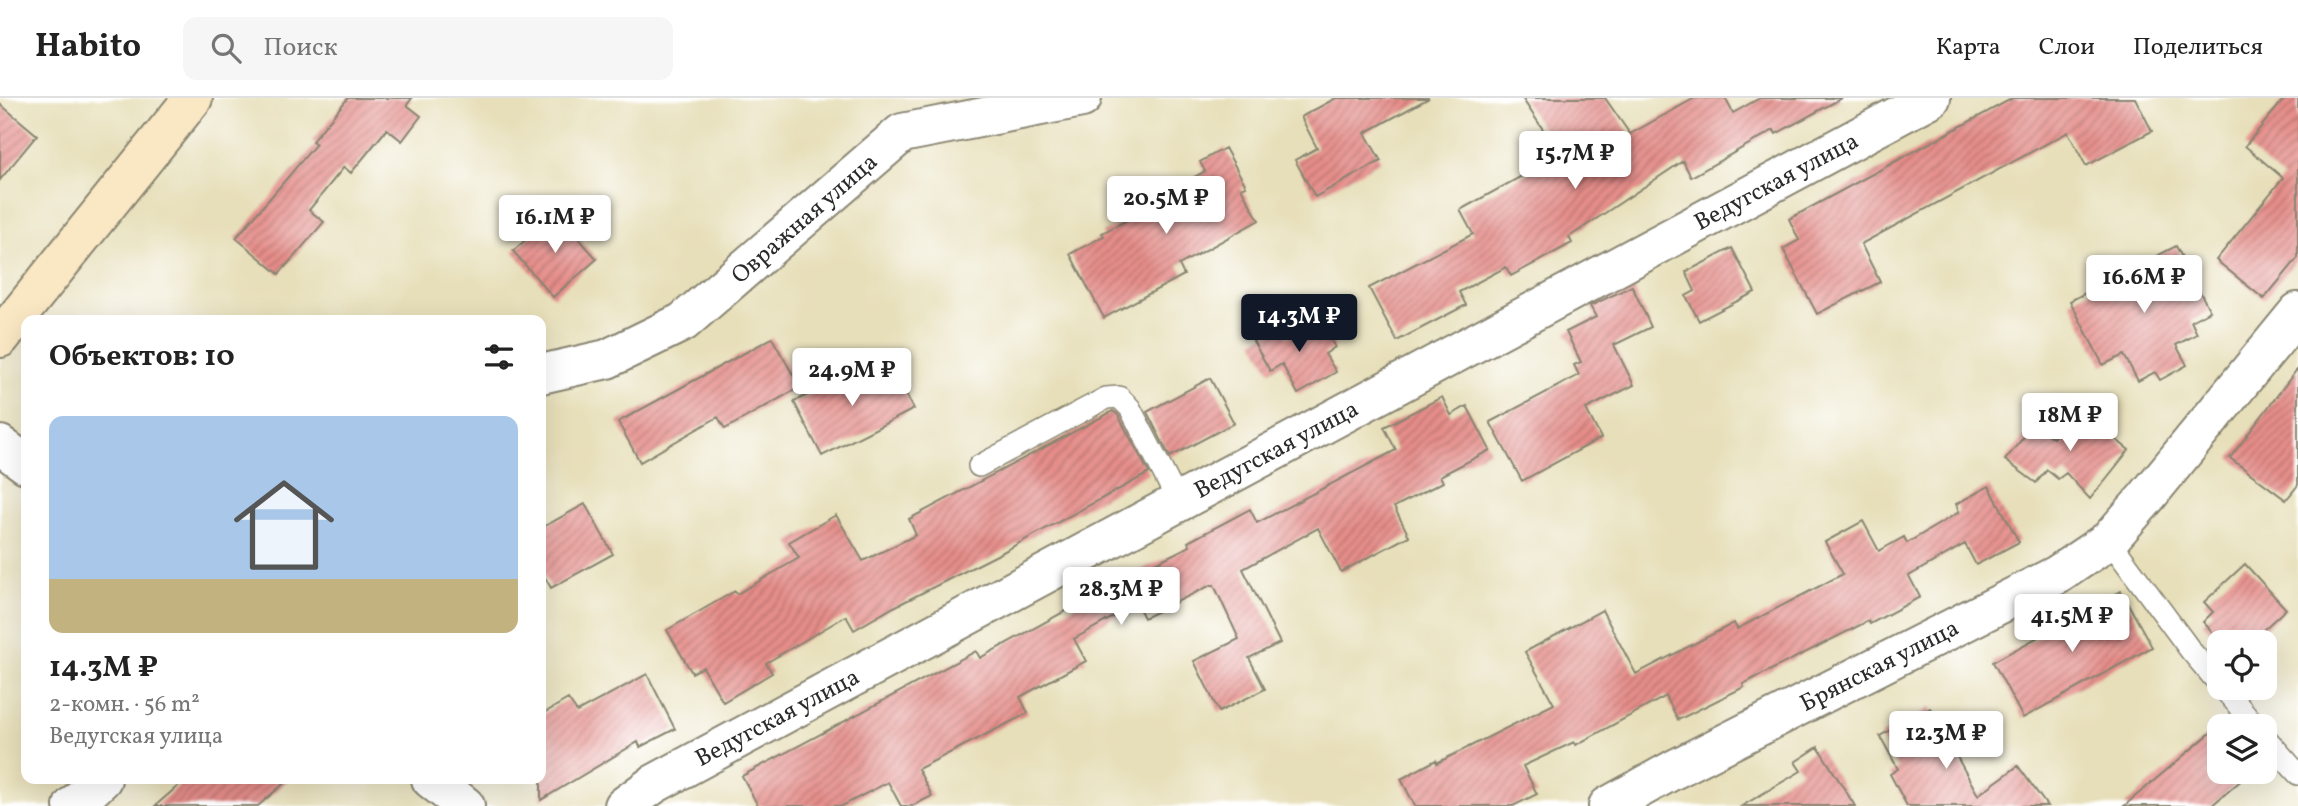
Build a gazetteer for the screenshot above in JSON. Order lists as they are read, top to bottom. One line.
{"streets":{"street":["Ведугская улица","Овражная улица","Брянская улица"]},"page":{"header":"Habito","search":"Поиск","nav":["Карта","Слои","Поделиться"],"price":["15.7M ₽","20.5M ₽","16.1M ₽","16.6M ₽","14.3M ₽","24.9M ₽","18M ₽","28.3M ₽","41.5M ₽","12.3M ₽"],"heading":"Объектов: 10","list":[{"name":"14.3M ₽","note":"2-комн. · 56 m² · Ведугская улица"}]}}
